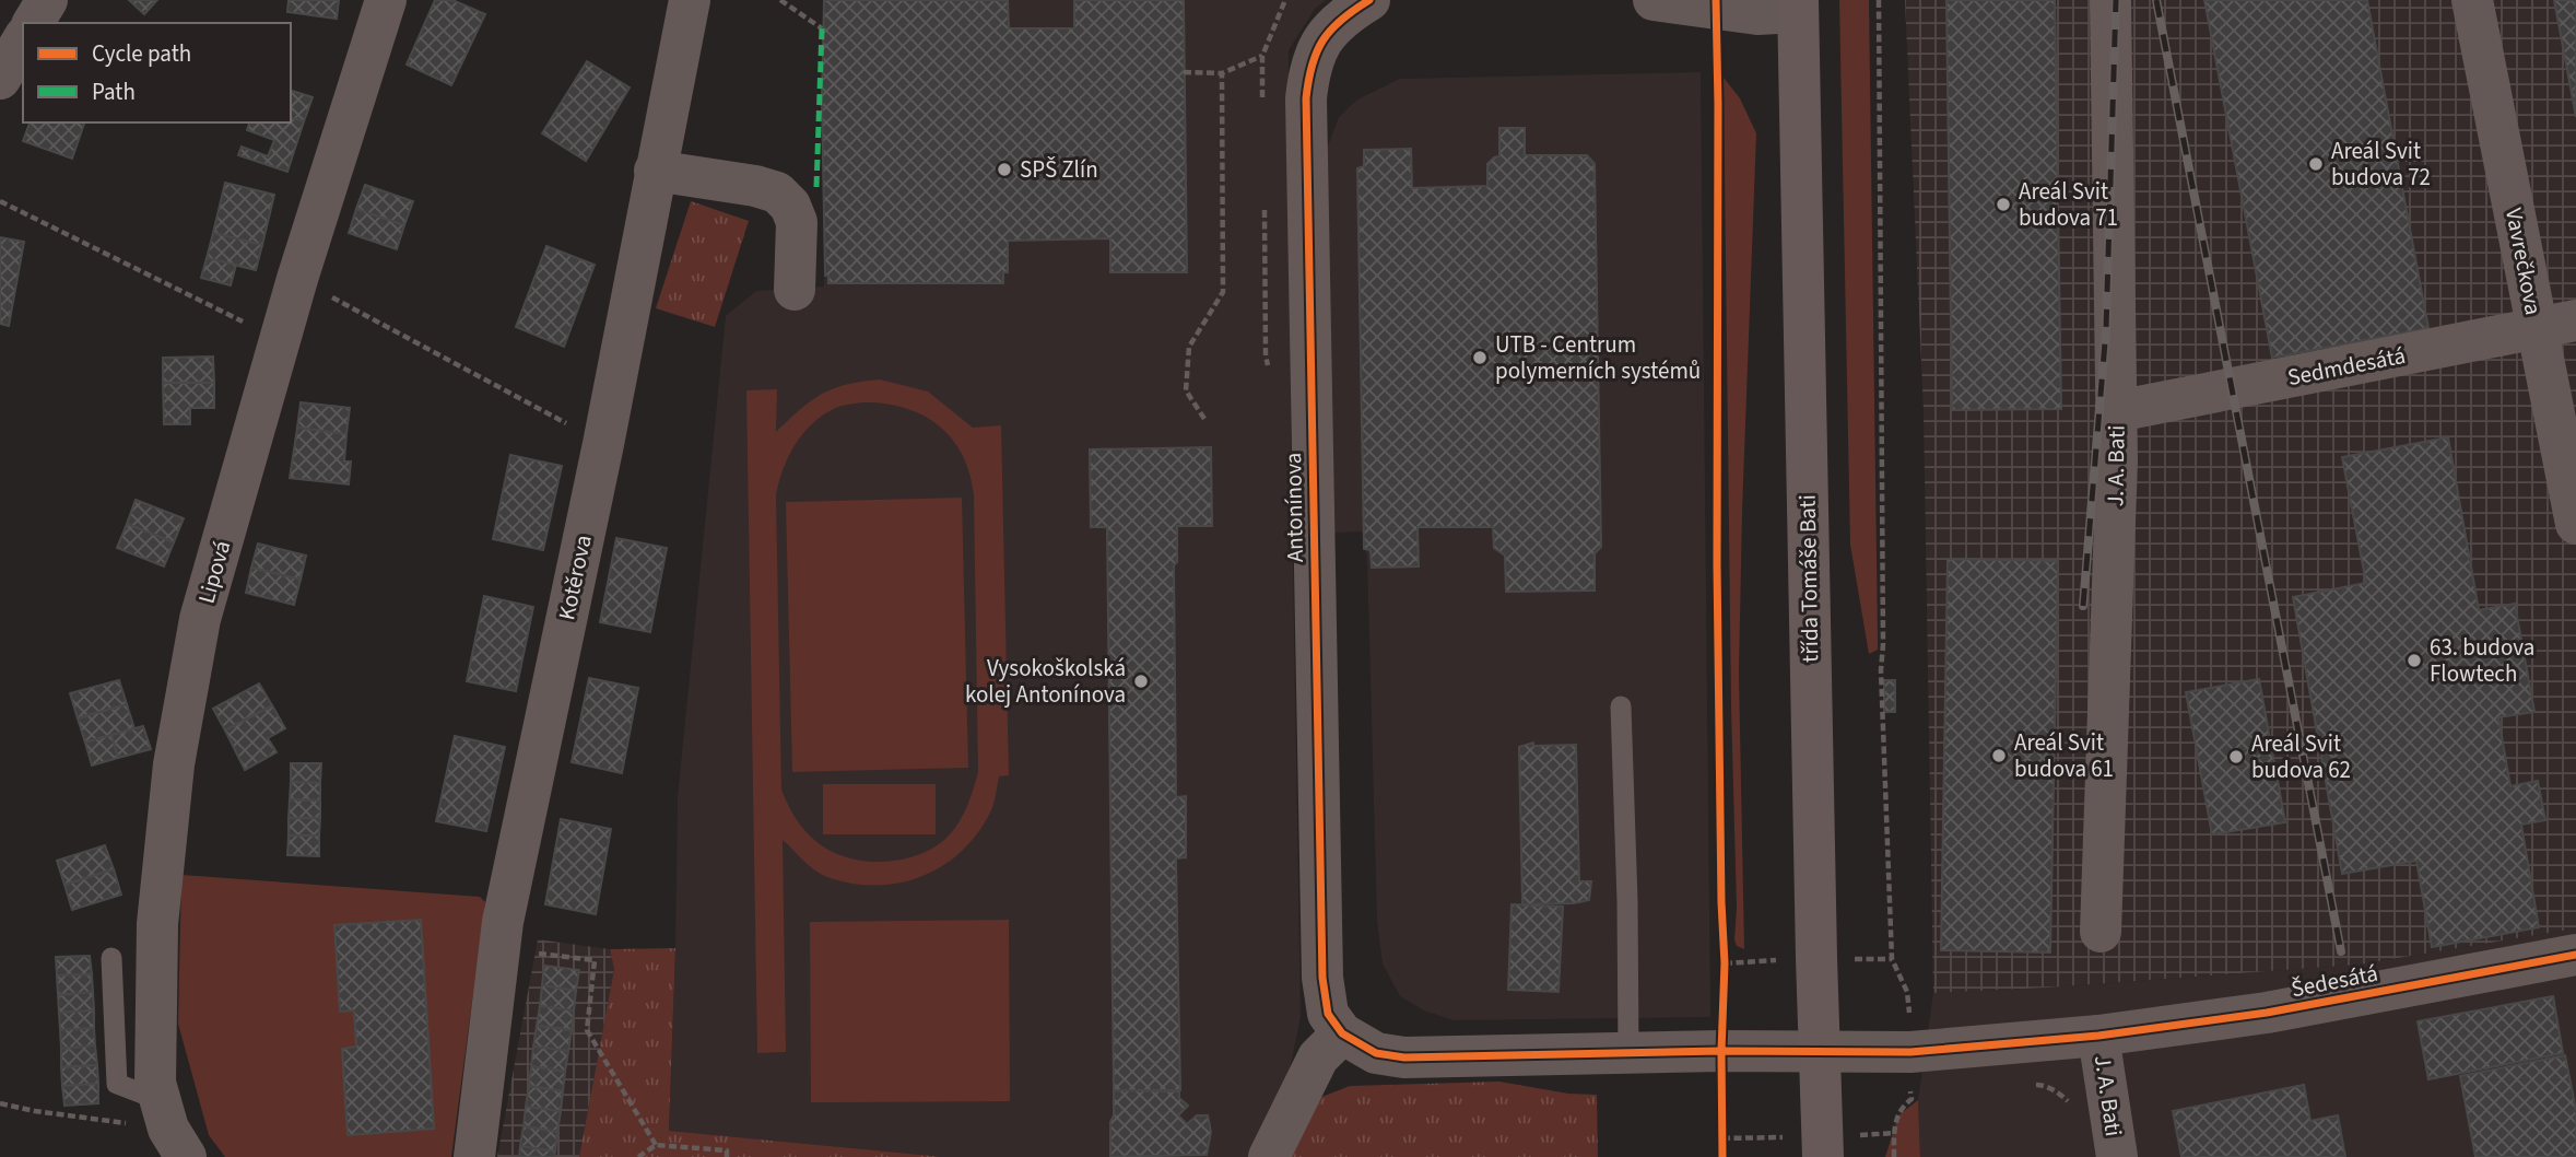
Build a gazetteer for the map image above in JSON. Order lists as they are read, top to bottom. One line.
{"streets":{"main road":["třída Tomáše Bati"],"street":["Vavrečkova","Sedmdesátá","J. A. Bati","Antonínova","Lipová","Kotěrova","Šedesátá"]},"crossings":[["Vavrečkova","Sedmdesátá"],["Sedmdesátá","J. A. Bati"],["J. A. Bati","Šedesátá"],["Antonínova","Šedesátá"],["třída Tomáše Bati","Šedesátá"]],"places":["Areál Svit budova 72","SPŠ Zlín","Areál Svit budova 71","UTB - Centrum polymerních systémů","63. budova Flowtech","Vysokoškolská kolej Antonínova","Areál Svit budova 61","Areál Svit budova 62"],"legend":["Cycle path","Path"]}
